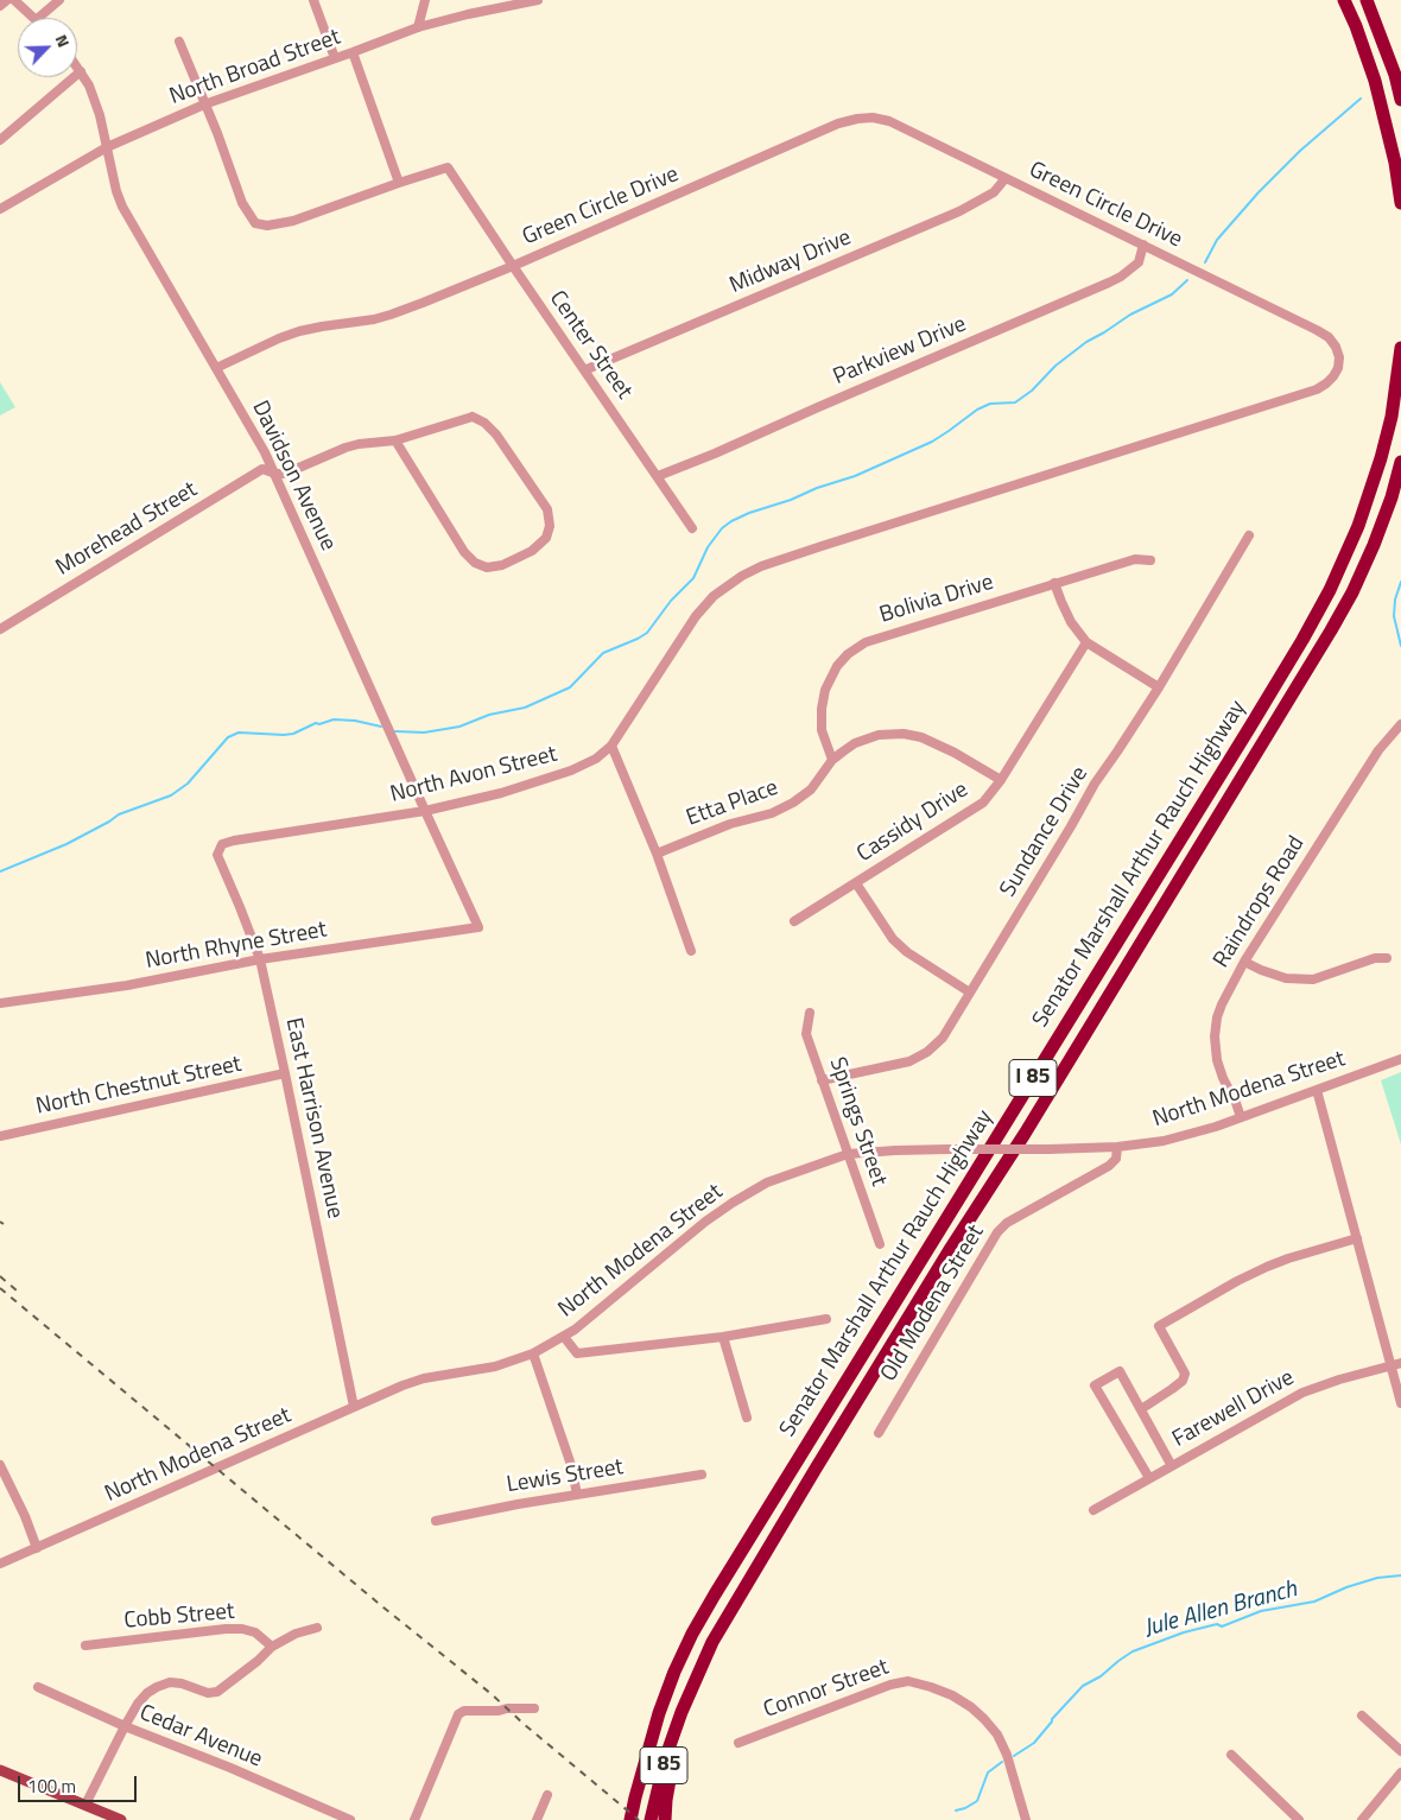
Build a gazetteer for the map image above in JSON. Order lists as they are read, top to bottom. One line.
{"streets":{"highway":["Senator Marshall Arthur Rauch Highway","I 85"],"street":["North Broad Street","Green Circle Drive","Midway Drive","Center Street","Parkview Drive","Davidson Avenue","Morehead Street","Bolivia Drive","North Avon Street","Etta Place","Cassidy Drive","Sundance Drive","Raindrops Road","North Rhyne Street","North Chestnut Street","North Modena Street","East Harrison Avenue","Springs Street","Old Modena Street","Farewell Drive","Lewis Street","Cobb Street","Connor Street","Cedar Avenue"]},"crossings":[["North Broad Street","Davidson Avenue"],["Green Circle Drive","Midway Drive"],["Green Circle Drive","Center Street"],["Green Circle Drive","Parkview Drive"],["Green Circle Drive","Davidson Avenue"],["Green Circle Drive","North Avon Street"],["Midway Drive","Center Street"],["Center Street","Parkview Drive"],["Davidson Avenue","Morehead Street"],["Davidson Avenue","North Avon Street"],["Davidson Avenue","North Rhyne Street"],["Bolivia Drive","Etta Place"],["North Avon Street","East Harrison Avenue"],["Etta Place","Cassidy Drive"],["Sundance Drive","Springs Street"],["Raindrops Road","North Modena Street"],["North Rhyne Street","East Harrison Avenue"],["North Chestnut Street","East Harrison Avenue"],["North Modena Street","East Harrison Avenue"],["North Modena Street","Springs Street"],["North Modena Street","Old Modena Street"]],"water":["Jule Allen Branch"],"scale_bar":"100 m","north":"top right"}
